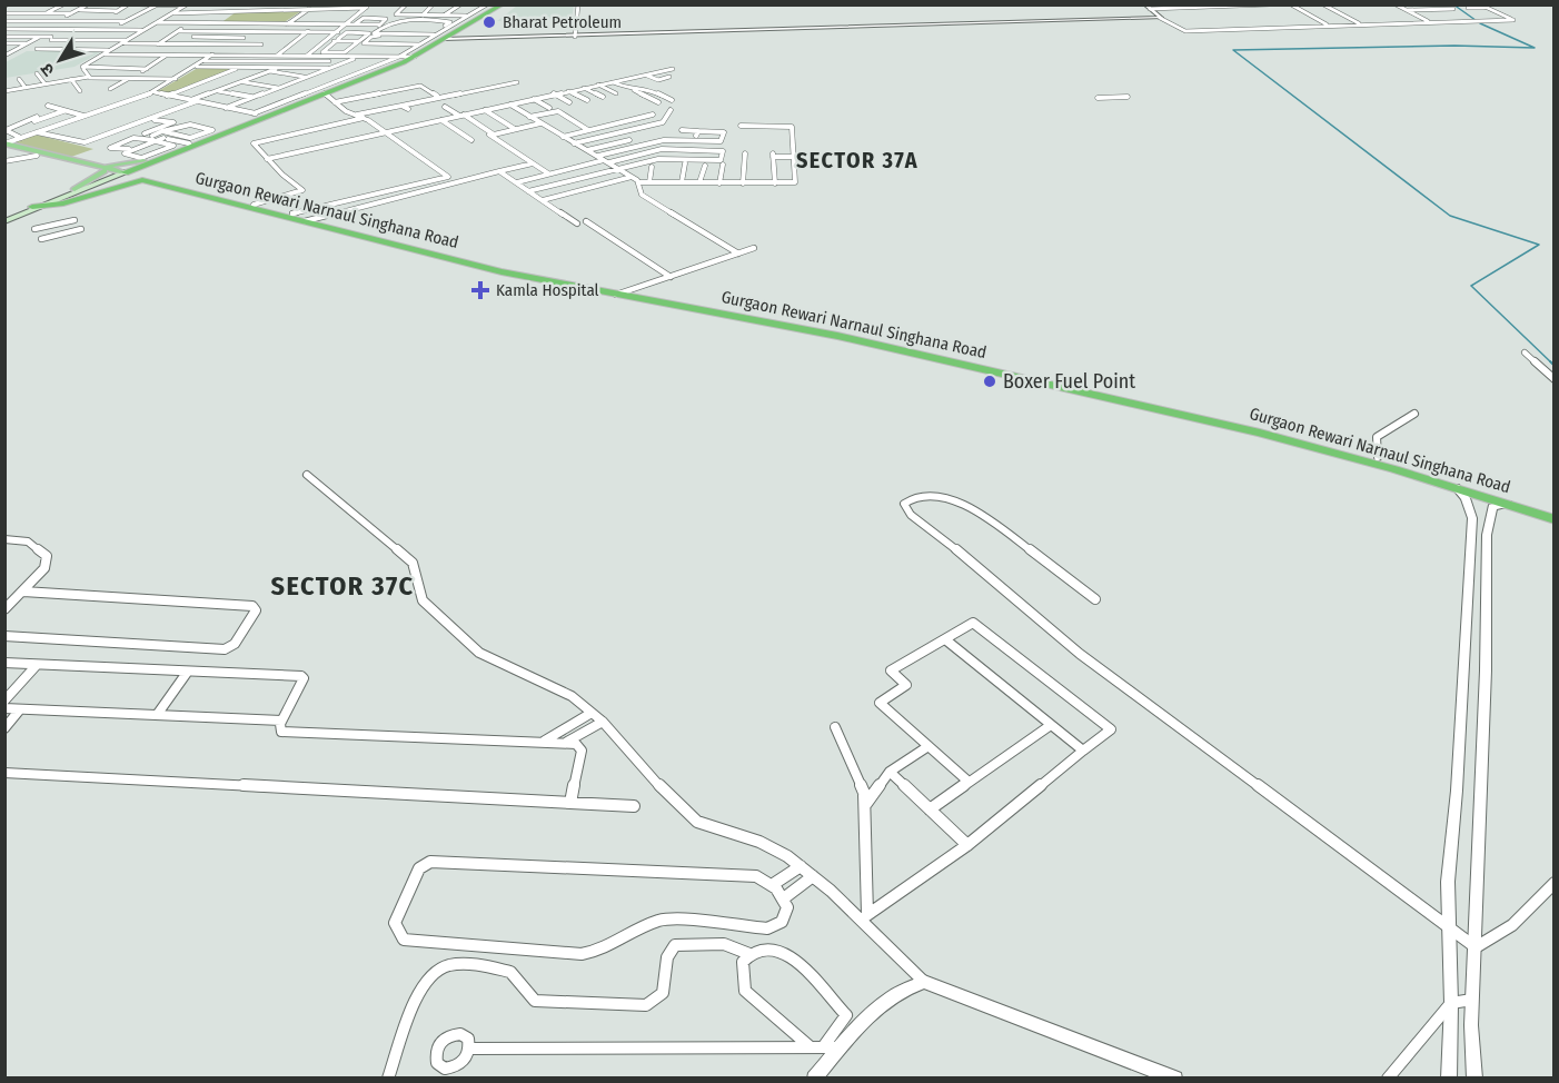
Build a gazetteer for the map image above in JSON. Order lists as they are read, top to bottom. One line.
{"streets":{"highway":["Gurgaon Rewari Narnaul Singhana Road"]},"districts":["SECTOR 37A","SECTOR 37C"],"places":{"other":["Bharat Petroleum","Boxer Fuel Point"],"health":["Kamla Hospital"]},"north":"bottom left"}
